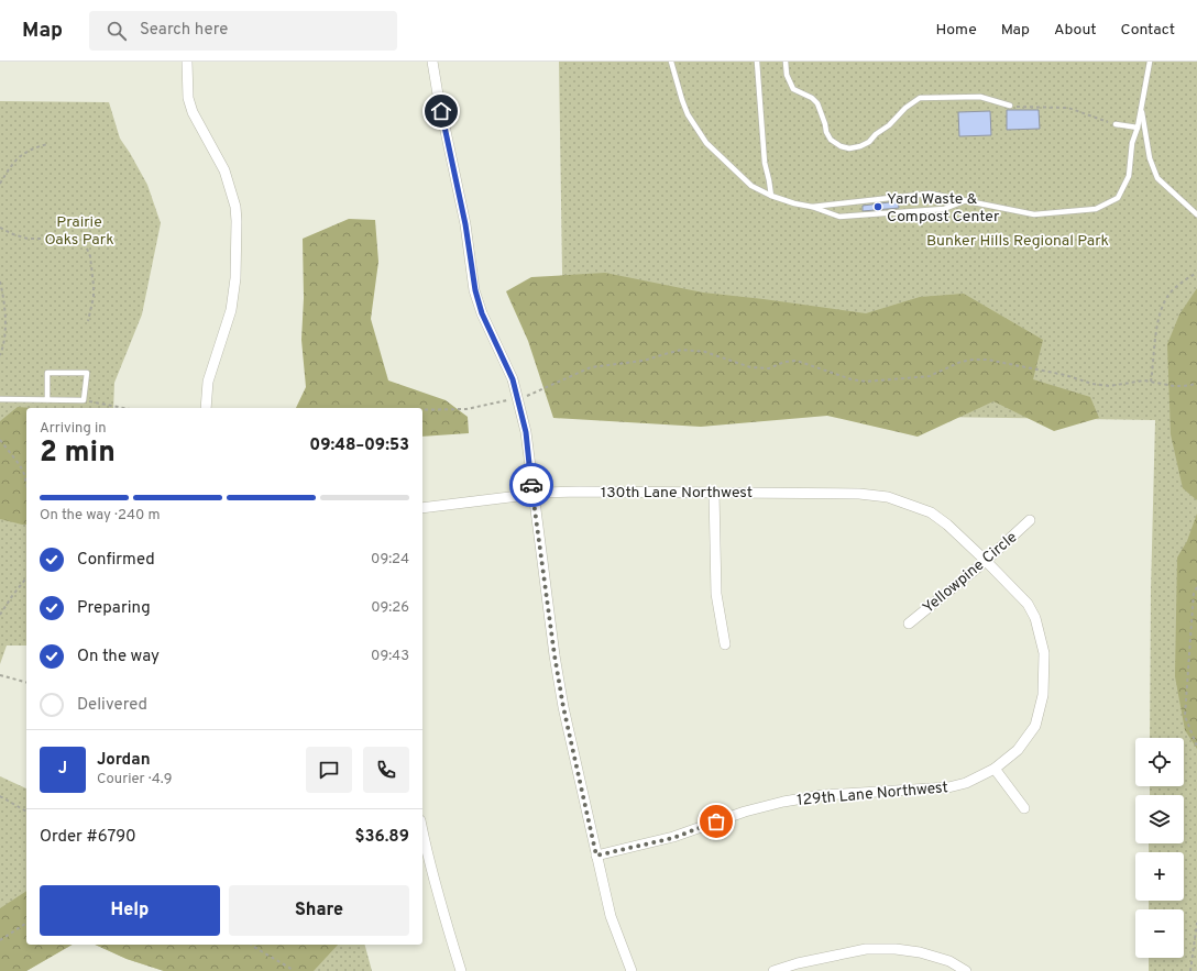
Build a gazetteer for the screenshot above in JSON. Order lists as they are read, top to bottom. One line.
{"streets":{"street":["130th Lane Northwest","Yellowpine Circle","129th Lane Northwest"]},"crossings":[["130th Lane Northwest","Yellowpine Circle"],["130th Lane Northwest","129th Lane Northwest"],["Yellowpine Circle","129th Lane Northwest"]],"parks":["Prairie Oaks Park","Bunker Hills Regional Park"],"places":["Yard Waste & Compost Center"],"page":{"header":"Map","search":"Search here","nav":["Home","Map","About","Contact"],"heading":["2 min","Arriving in","09:48–09:53"],"panel":["Jordan","Courier · 4.9","Order #6790","$36.89"],"bar":"On the way · 240 m","list":[["Confirmed","09:24"],["Preparing","09:26"],["On the way","09:43"],"Delivered"],"map_buttons":["+","−"],"round":"J","buttons":["Help","Share"]}}
